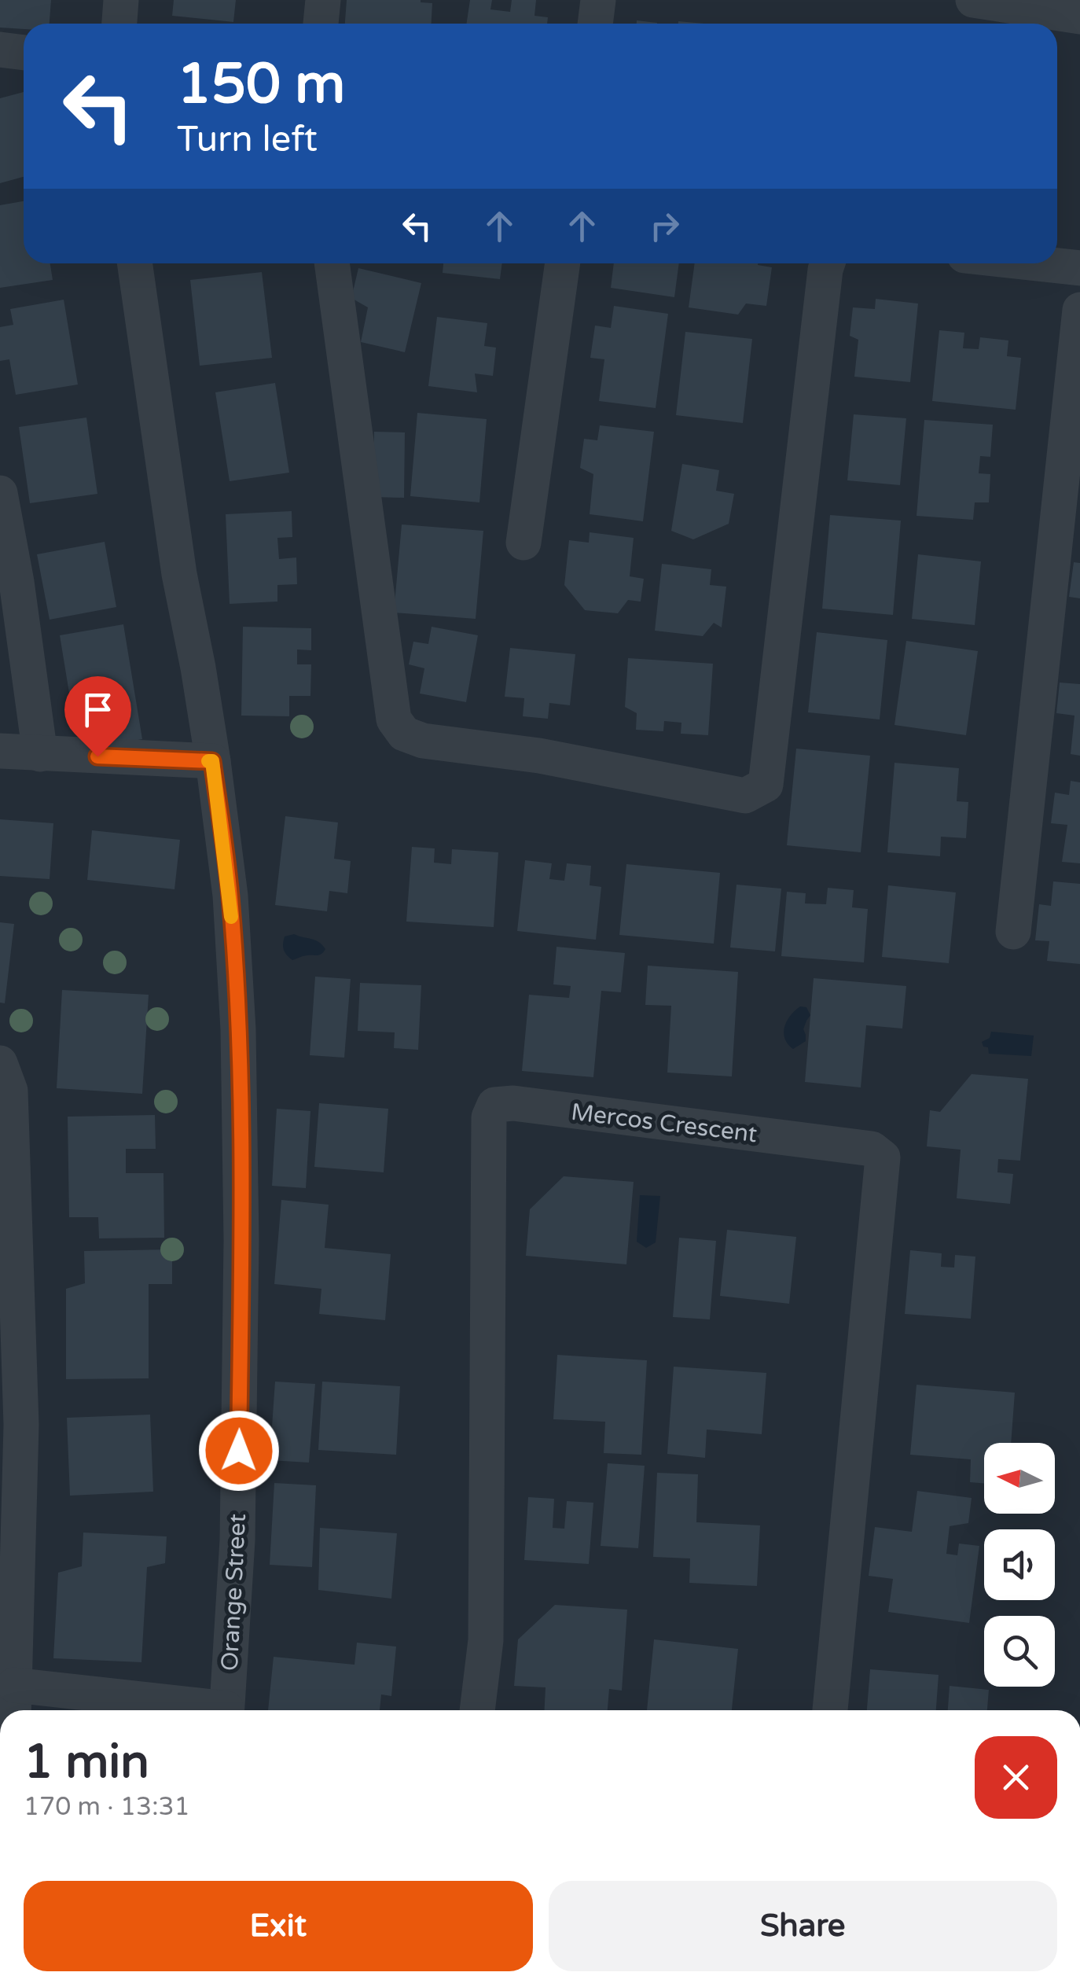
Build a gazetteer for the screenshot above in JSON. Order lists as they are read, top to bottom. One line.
{"streets":{"street":["Mercos Crescent","Orange Street"]},"north":"left","page":{"turn":["150 m","Turn left"],"heading":["1 min","170 m · 13:31"],"buttons":["Exit","Share"]}}
